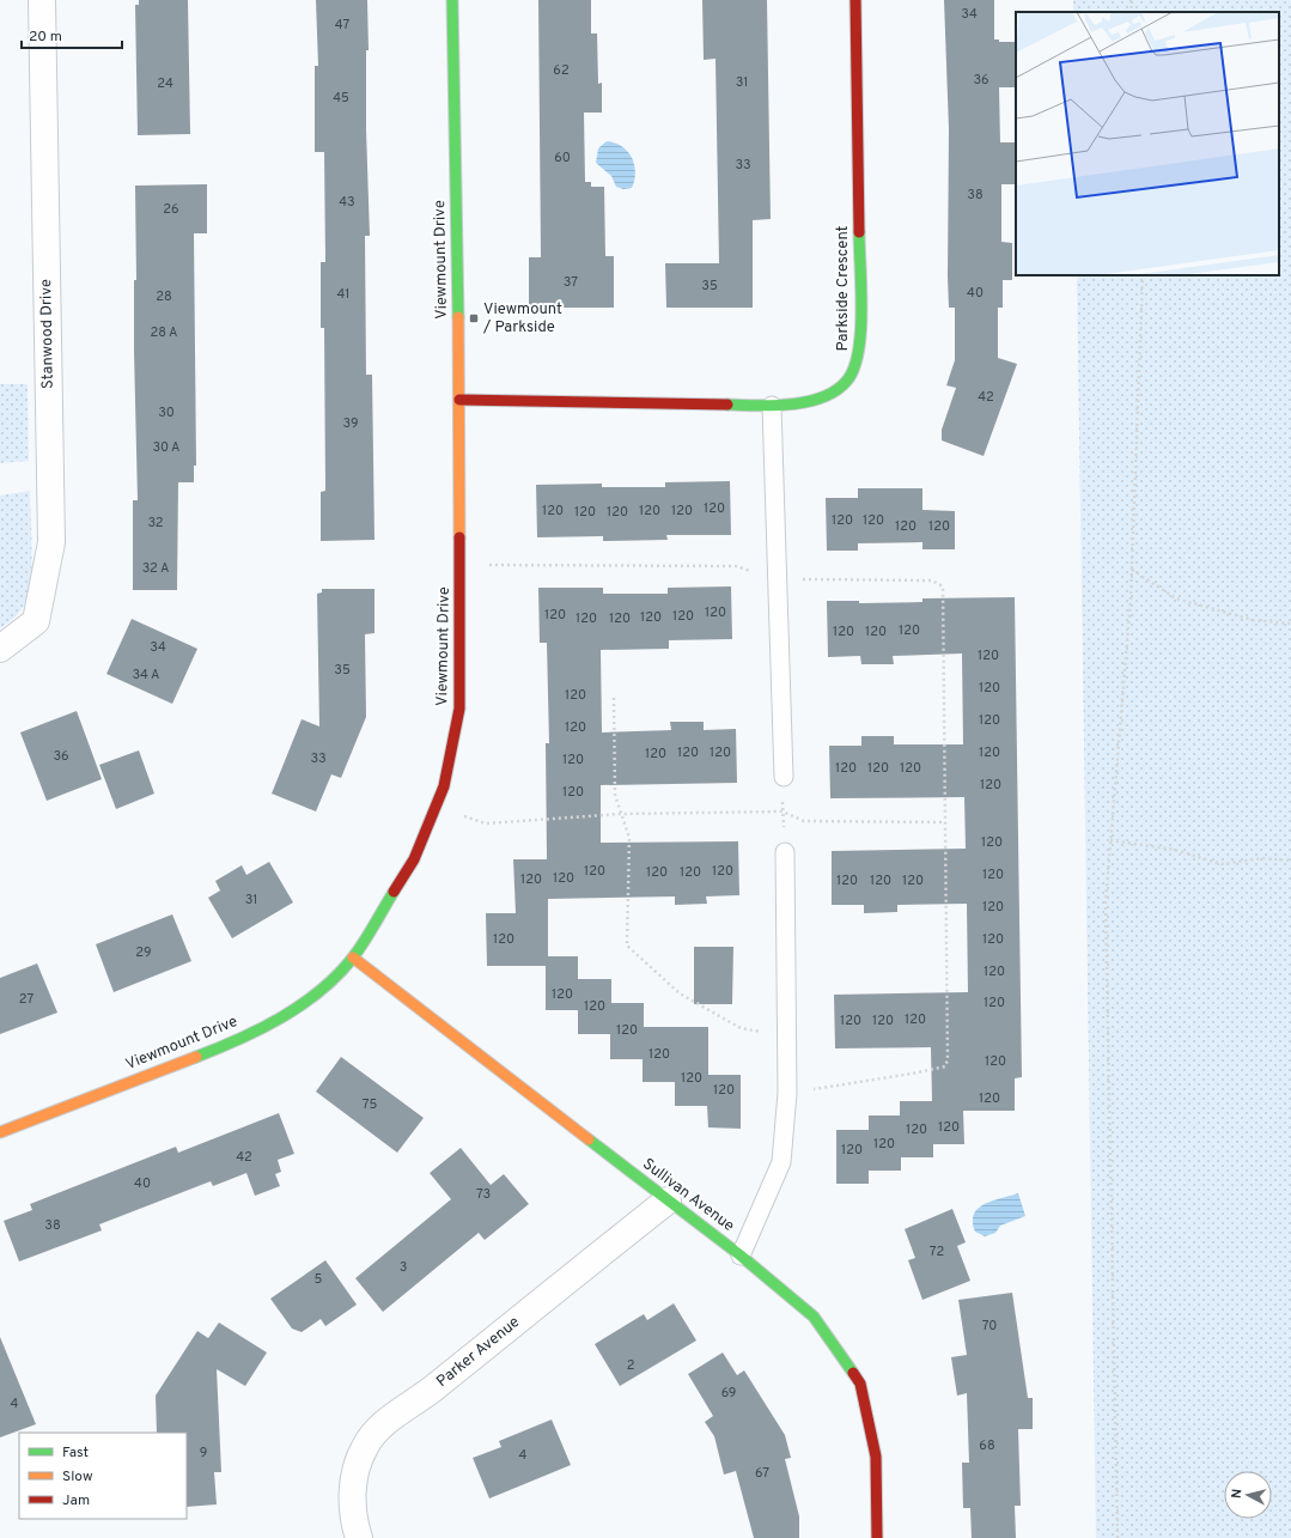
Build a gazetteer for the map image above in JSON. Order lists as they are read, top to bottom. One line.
{"streets":{"street":["Viewmount Drive","Parkside Crescent","Stanwood Drive","Sullivan Avenue","Parker Avenue"]},"crossings":[["Viewmount Drive","Parkside Crescent"],["Viewmount Drive","Sullivan Avenue"],["Sullivan Avenue","Parker Avenue"]],"places":{"transit":["Viewmount / Parkside"]},"house_numbers":["34","47","62","36","31","24","45","60","33","38","43","26","37","35","40","41","28","28 A","42","30","39","30 A","120","120","120","120","120","120","120","120","32","120","120","32 A","120","120","120","120","120","120","120","120","120","34","120","35","34 A","120","120","120","120","120","120","120","120","36","33","120","120","120","120","120","120","120","120","120","120","120","120","120","120","120","120","120","31","120","120","120","29","120","120","27","120","120","120","120","120","120","120","120","120","120","120","75","120","120","120","120","42","40","73","38","72","3","5","70","2","69","4","68","9","4","67"],"legend":["Fast","Slow","Jam"],"scale_bar":"20 m","north":"left"}
